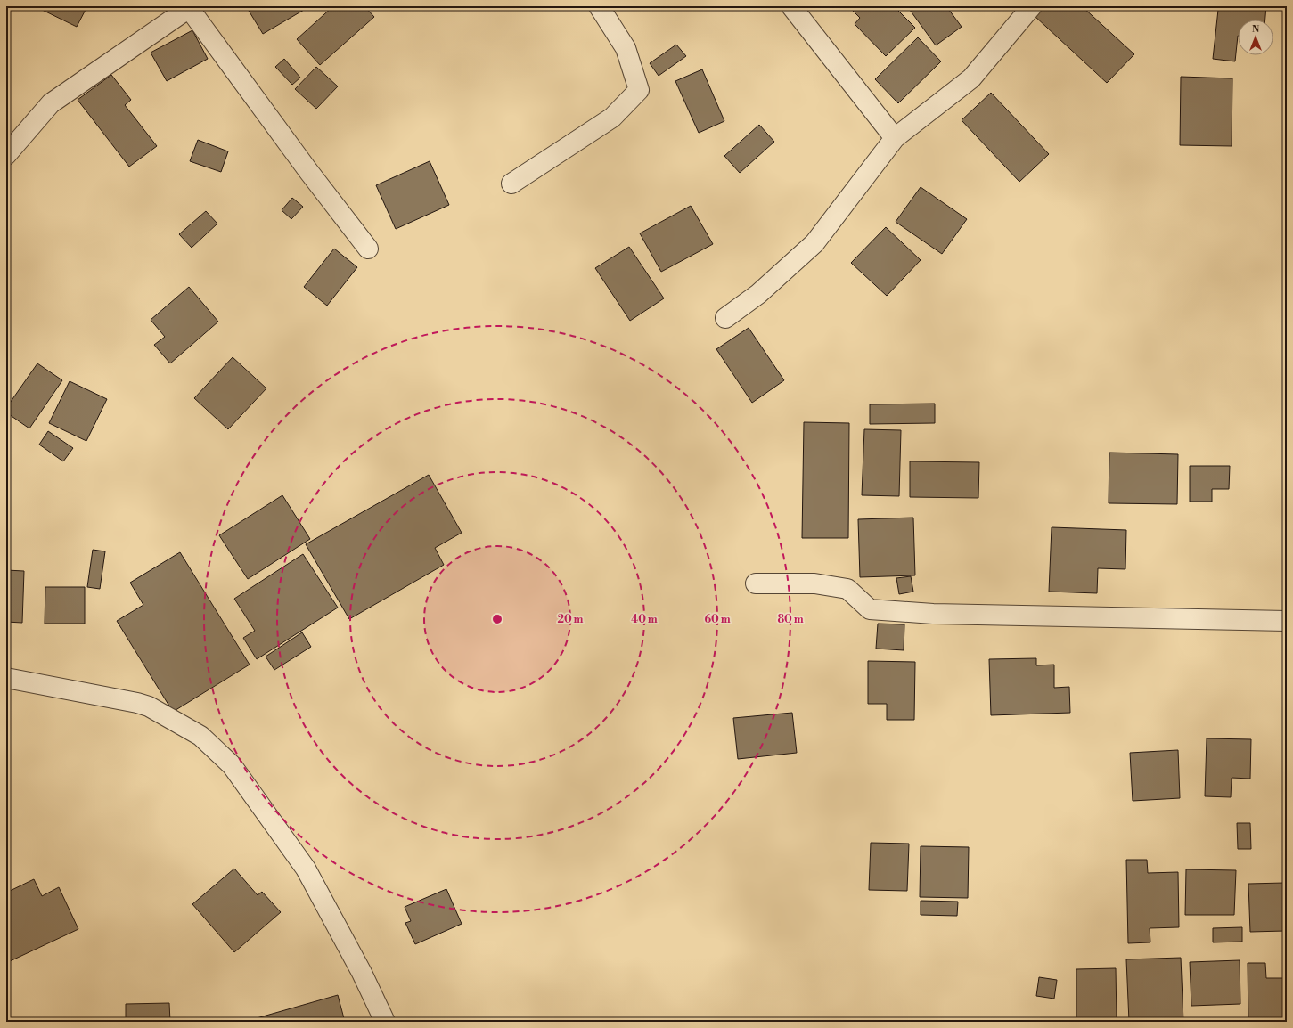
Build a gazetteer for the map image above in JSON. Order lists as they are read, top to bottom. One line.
{"north":"top","rings":["20 m","40 m","60 m","80 m"]}
